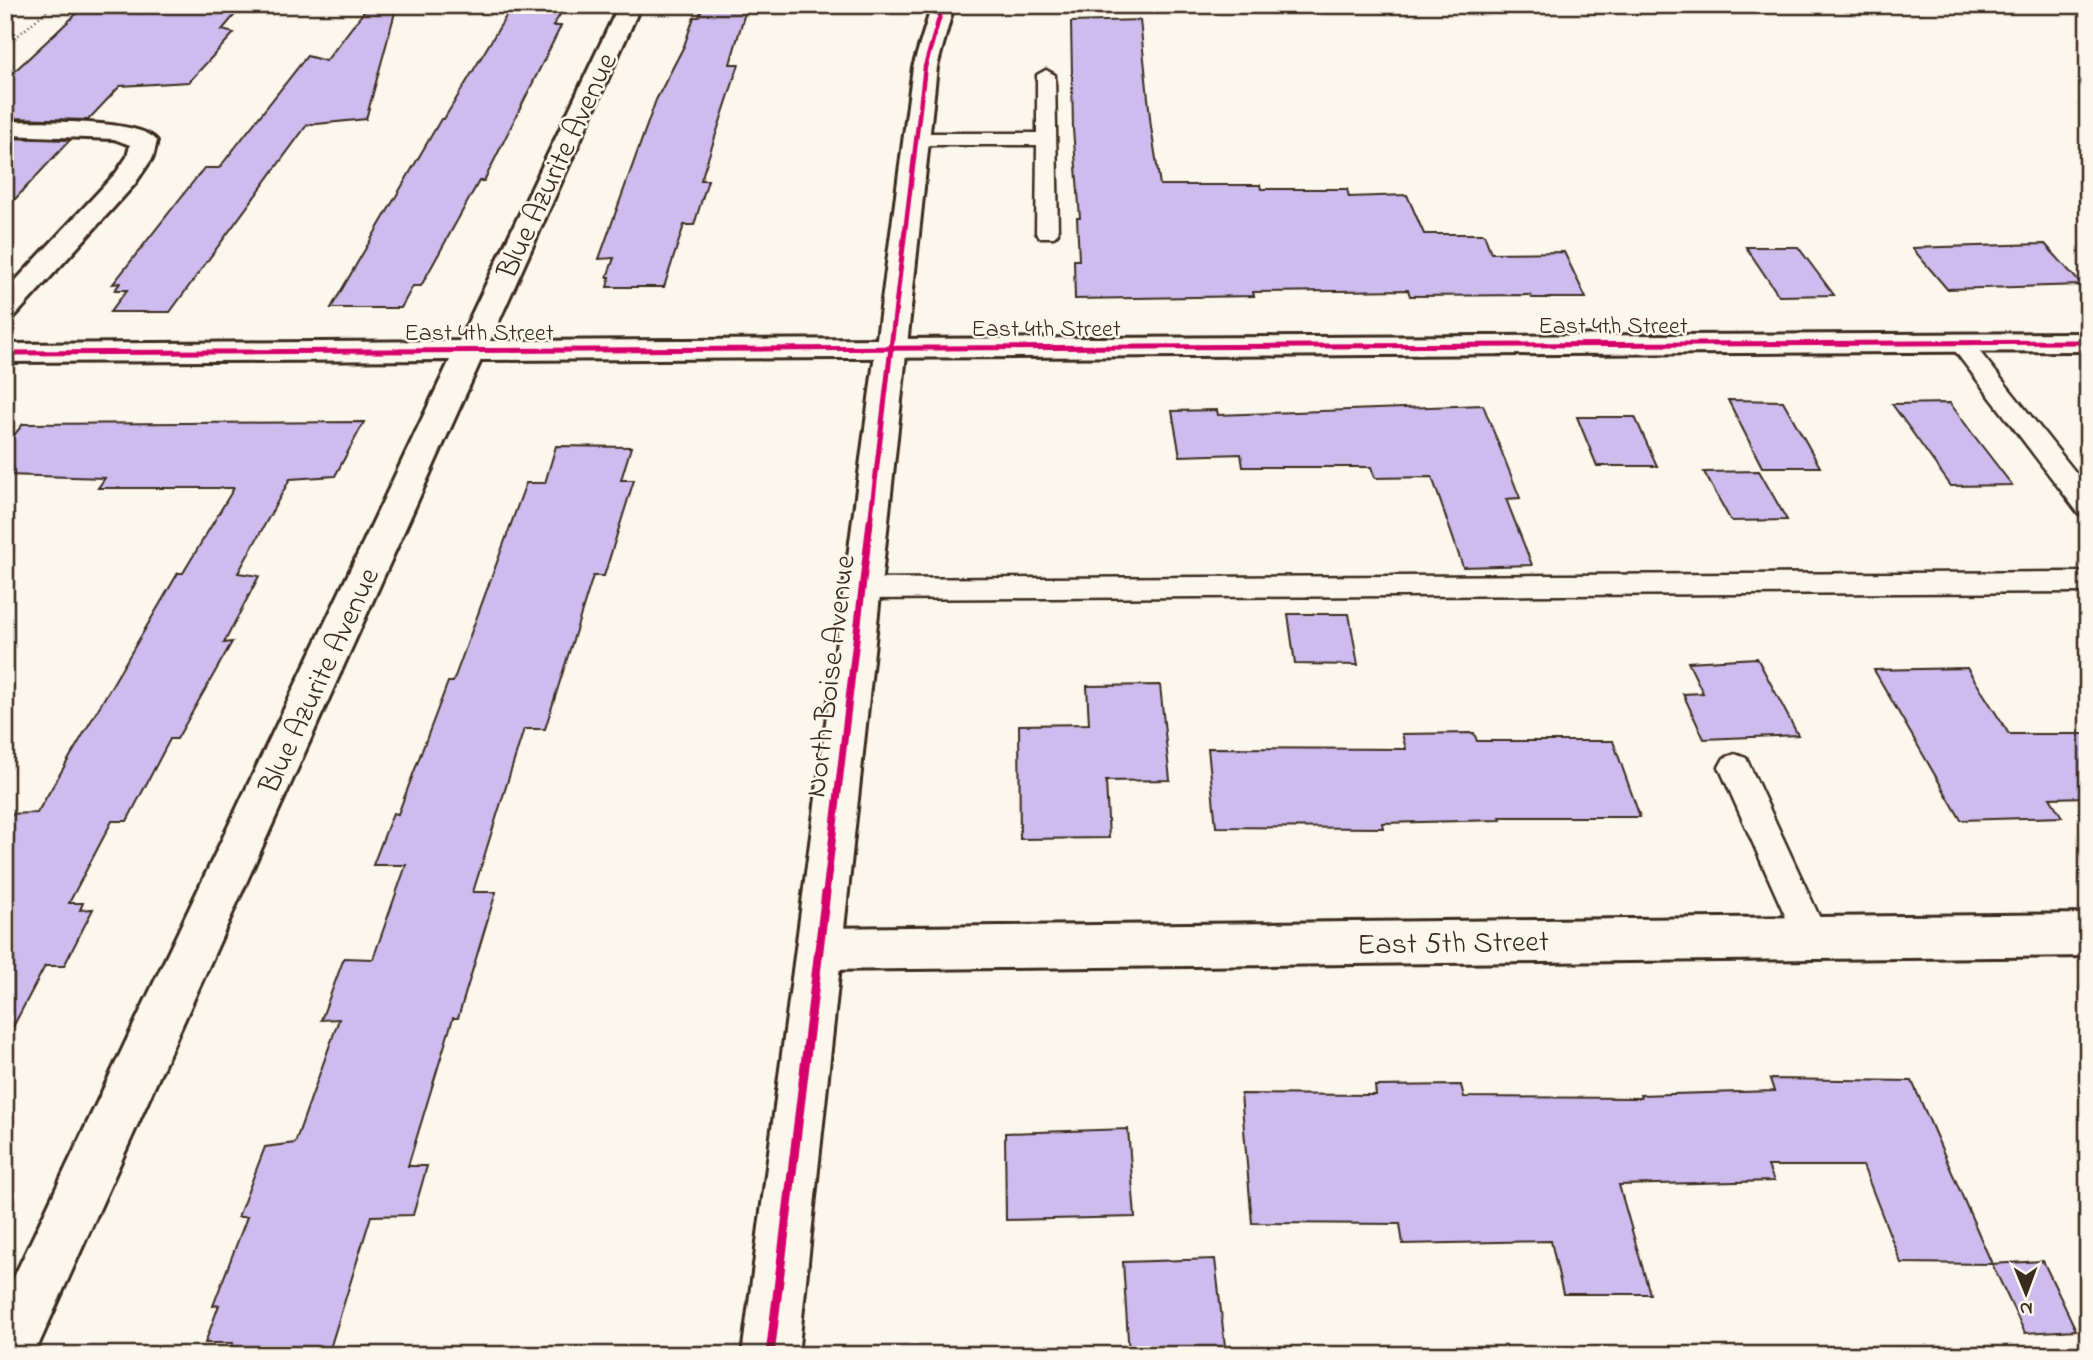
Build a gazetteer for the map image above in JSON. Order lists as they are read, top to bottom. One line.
{"streets":{"street":["Blue Azurite Avenue","East 4th Street","North Boise Avenue","East 5th Street"]},"crossings":[["Blue Azurite Avenue","East 4th Street"],["East 4th Street","North Boise Avenue"],["North Boise Avenue","East 5th Street"]],"north":"bottom"}
